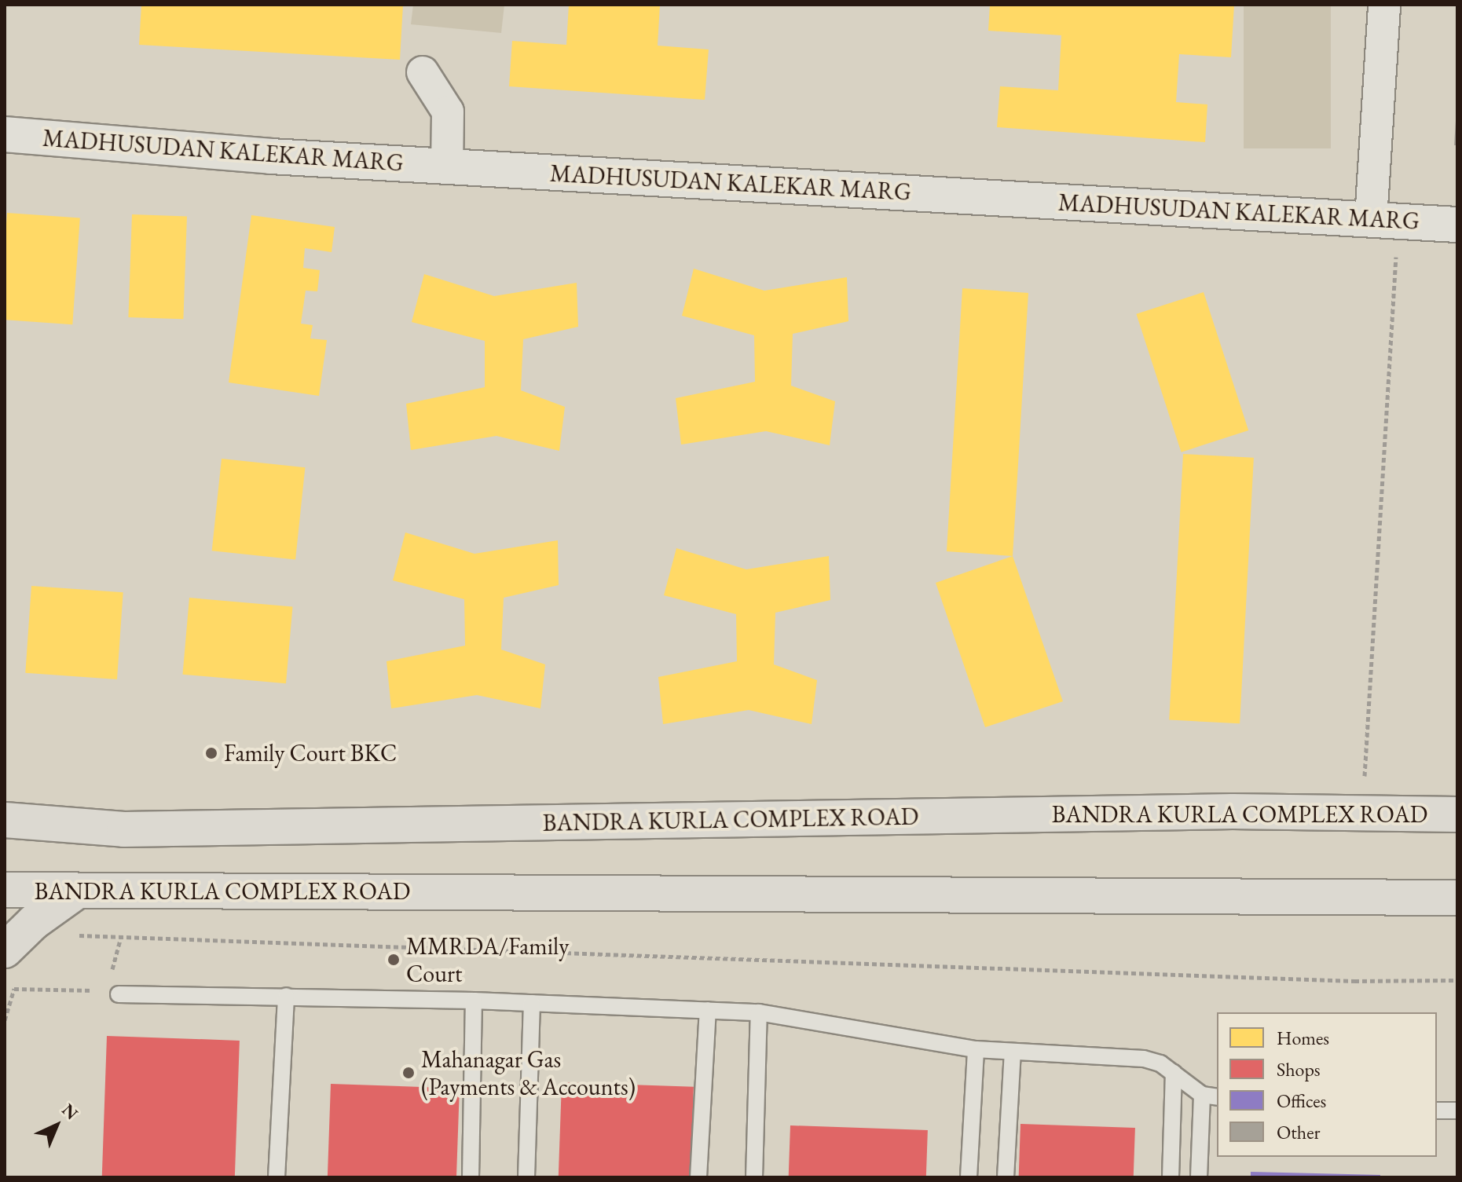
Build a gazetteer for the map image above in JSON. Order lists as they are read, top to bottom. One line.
{"streets":{"main road":["BANDRA KURLA COMPLEX ROAD"],"street":["MADHUSUDAN KALEKAR MARG"]},"places":["Family Court BKC","MMRDA/Family Court","Mahanagar Gas (Payments & Accounts)"],"legend":["Homes","Shops","Offices","Other"],"north":"top right"}
